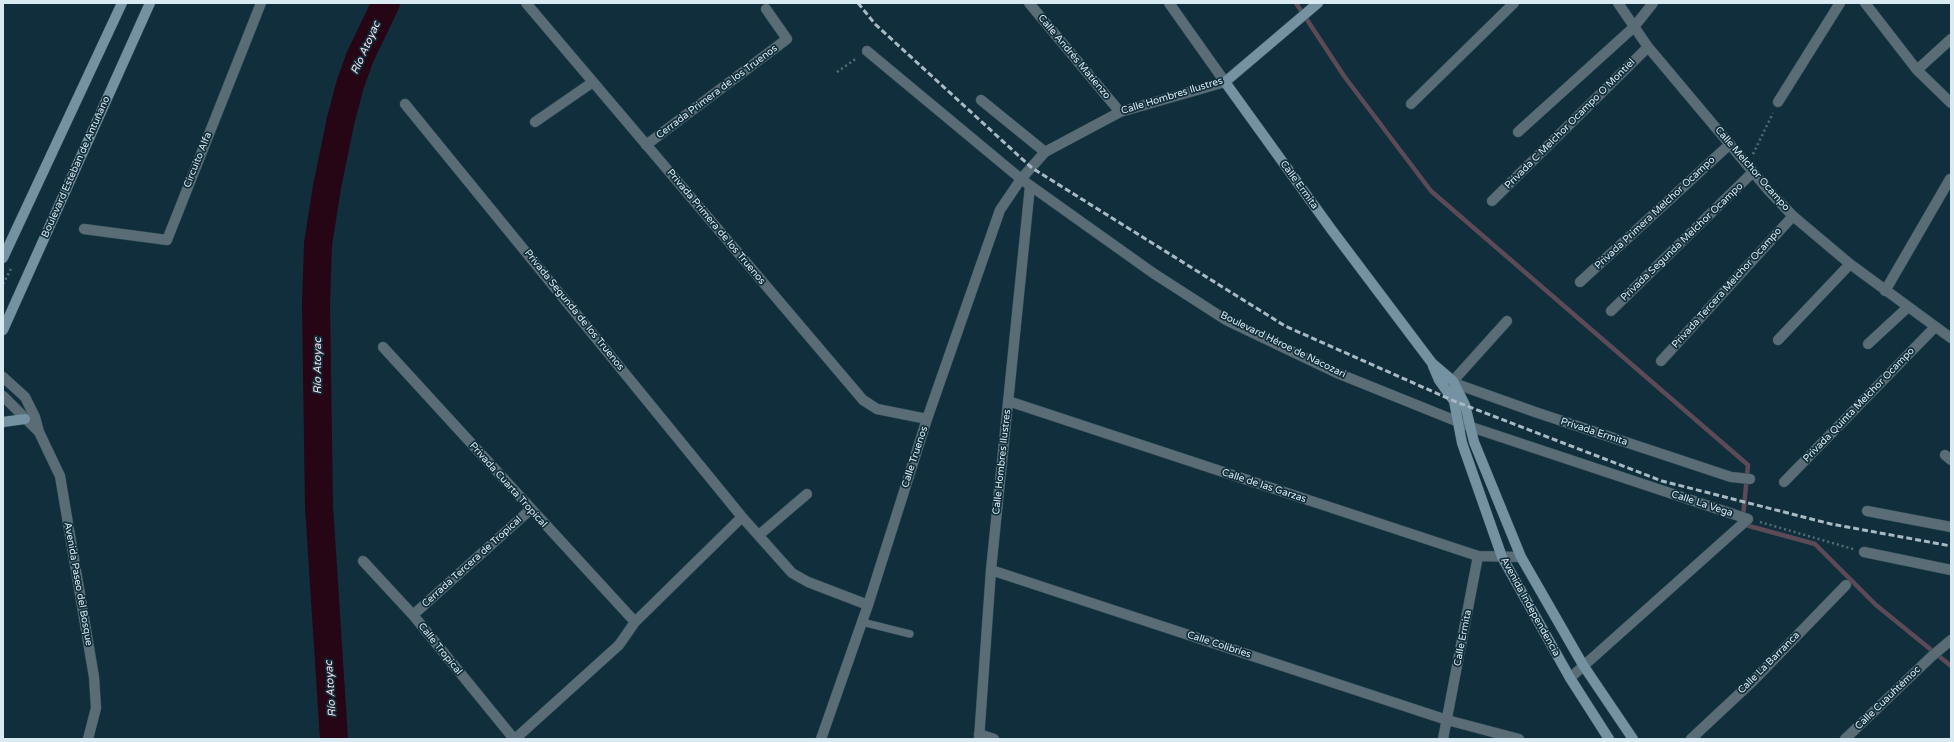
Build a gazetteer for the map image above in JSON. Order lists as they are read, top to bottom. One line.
{"streets":{"street":["Calle Andrés Matienzo","Cerrada Primera de los Truenos","Calle Hombres Ilustres","Privada C Melchor Ocampo O Montiel","Circuito Alfa","Boulevard Esteban de Antuñano","Calle Melchor Ocampo","Calle Ermita","Privada Primera Melchor Ocampo","Privada Primera de los Truenos","Privada Segunda Melchor Ocampo","Privada Tercera Melchor Ocampo","Privada Segunda de los Truenos","Boulevard Héroe de Nacozari","Privada Quinta Melchor Ocampo","Privada Ermita","Calle Truenos","Privada Cuarta Tropical","Calle de las Garzas","Calle La Vega","Cerrada Tercera de Tropical","Avenida Paseo del Bosque","Avenida Independencia","Calle Colibríes","Calle Tropical","Calle La Barranca","Calle Cuauhtémoc"]},"crossings":[["Calle Andrés Matienzo","Calle Hombres Ilustres"],["Cerrada Primera de los Truenos","Privada Primera de los Truenos"],["Calle Hombres Ilustres","Calle Ermita"],["Calle Hombres Ilustres","Boulevard Héroe de Nacozari"],["Calle Hombres Ilustres","Calle Truenos"],["Calle Hombres Ilustres","Calle de las Garzas"],["Calle Hombres Ilustres","Calle Colibríes"],["Privada C Melchor Ocampo O Montiel","Calle Melchor Ocampo"],["Calle Melchor Ocampo","Privada Primera Melchor Ocampo"],["Calle Melchor Ocampo","Privada Segunda Melchor Ocampo"],["Calle Melchor Ocampo","Privada Tercera Melchor Ocampo"],["Calle Melchor Ocampo","Privada Quinta Melchor Ocampo"],["Calle Ermita","Privada Ermita"],["Calle Ermita","Calle de las Garzas"],["Calle Ermita","Avenida Independencia"],["Calle Ermita","Calle Colibríes"],["Privada Primera de los Truenos","Calle Truenos"],["Privada Segunda de los Truenos","Calle Truenos"],["Boulevard Héroe de Nacozari","Calle Truenos"],["Boulevard Héroe de Nacozari","Calle La Vega"],["Boulevard Héroe de Nacozari","Avenida Independencia"],["Privada Ermita","Avenida Independencia"],["Privada Cuarta Tropical","Cerrada Tercera de Tropical"],["Calle de las Garzas","Avenida Independencia"],["Calle La Vega","Avenida Independencia"],["Cerrada Tercera de Tropical","Calle Tropical"]],"water":["Río Atoyac"]}
